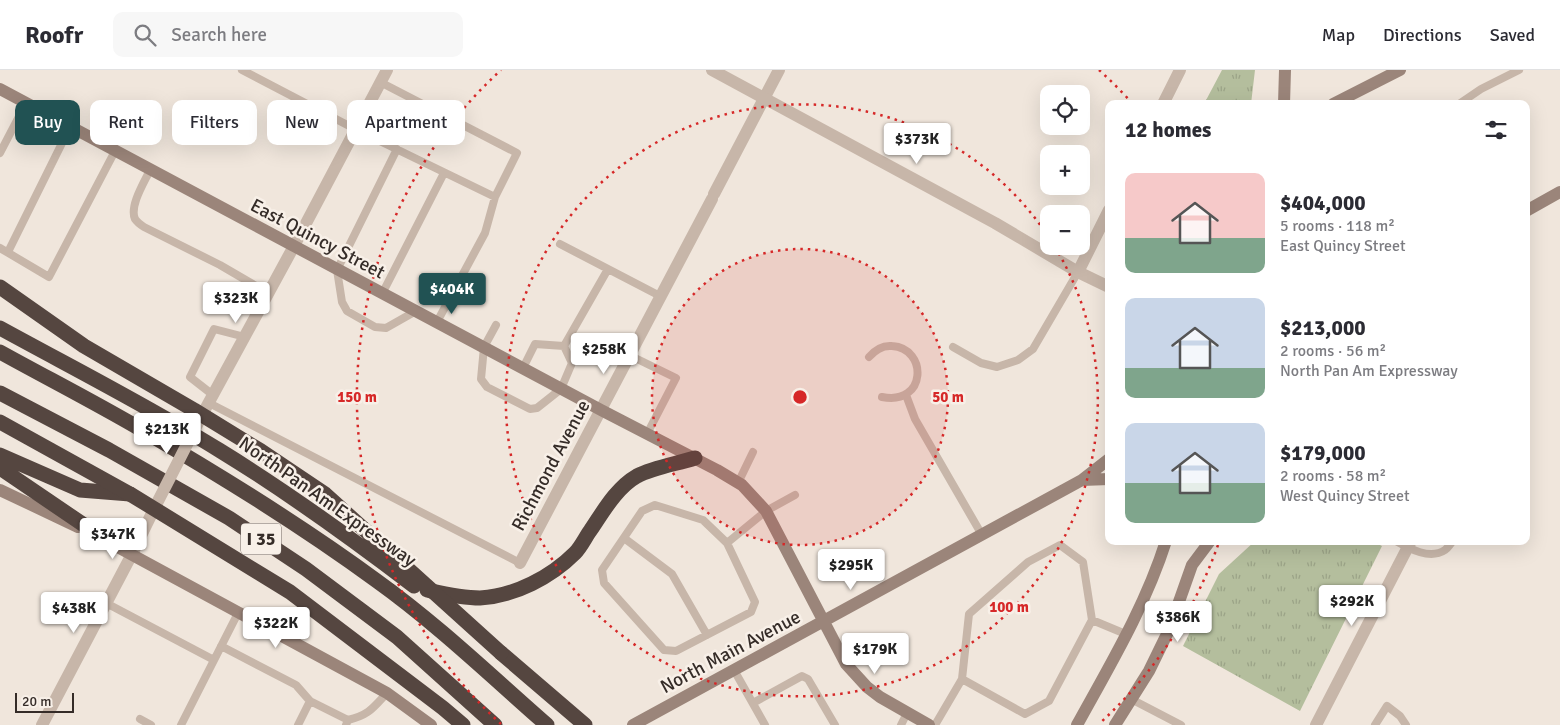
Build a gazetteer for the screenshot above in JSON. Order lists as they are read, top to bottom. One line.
{"streets":{"highway":["North Pan Am Expressway","I 35"],"main road":["East Quincy Street","North Main Avenue"],"street":["Richmond Avenue"]},"crossings":[["East Quincy Street","Richmond Avenue"],["East Quincy Street","North Main Avenue"]],"scale_bar":"20 m","page":{"header":"Roofr","search":"Search here","nav":["Map","Directions","Saved"],"map_buttons":["+","−"],"chip":["Buy","Rent","Filters","New","Apartment"],"heading":"12 homes","price":["$373K","$404K","$323K","$258K","$213K","$347K","$295K","$292K","$438K","$386K","$322K","$179K"],"list":[{"name":"$404,000","note":"5 rooms · 118 m² · East Quincy Street"},{"name":"$213,000","note":"2 rooms · 56 m² · North Pan Am Expressway"},{"name":"$179,000","note":"2 rooms · 58 m² · West Quincy Street"}],"scale":"20 m"},"rings":["50 m","150 m","100 m"]}
